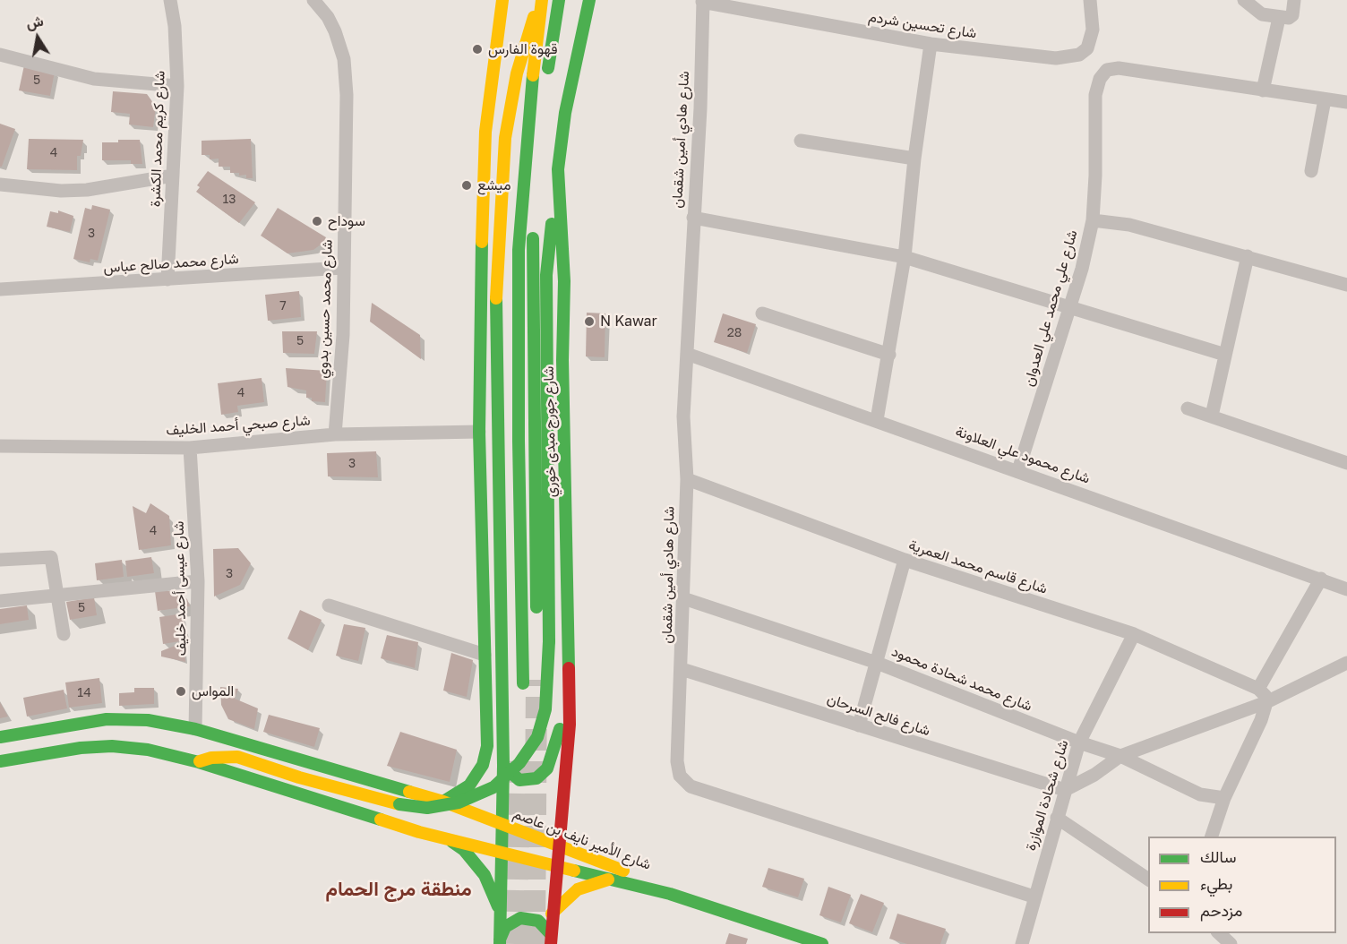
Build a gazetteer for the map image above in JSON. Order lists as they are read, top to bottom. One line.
{"streets":{"street":["شارع تحسين شردم","شارع كريم محمد الكشرة","شارع هادي أمين شقمان","شارع محمد صالح عباس","شارع علي محمد علي العدوان","شارع محمد حسين بدوي","شارع صبحي أحمد الخليف","شارع جورج مبدى خوري","شارع محمود علي العلاونة","شارع قاسم محمد العمرية","شارع عيسى أحمد خليف","شارع محمد شحادة محمود","شارع فالح السرحان","شارع شحادة الموازرة","شارع الأمير نايف بن عاصم"]},"crossings":[["شارع تحسين شردم","شارع هادي أمين شقمان"],["شارع كريم محمد الكشرة","شارع محمد صالح عباس"],["شارع هادي أمين شقمان","شارع محمود علي العلاونة"],["شارع هادي أمين شقمان","شارع قاسم محمد العمرية"],["شارع هادي أمين شقمان","شارع محمد شحادة محمود"],["شارع هادي أمين شقمان","شارع فالح السرحان"],["شارع هادي أمين شقمان","شارع شحادة الموازرة"],["شارع محمد صالح عباس","شارع محمد حسين بدوي"],["شارع علي محمد علي العدوان","شارع محمود علي العلاونة"],["شارع محمد حسين بدوي","شارع صبحي أحمد الخليف"],["شارع صبحي أحمد الخليف","شارع عيسى أحمد خليف"],["شارع جورج مبدى خوري","شارع الأمير نايف بن عاصم"],["شارع قاسم محمد العمرية","شارع شحادة الموازرة"],["شارع عيسى أحمد خليف","شارع الأمير نايف بن عاصم"],["شارع محمد شحادة محمود","شارع شحادة الموازرة"],["شارع فالح السرحان","شارع شحادة الموازرة"]],"districts":["منطقة مرج الحمام"],"places":["قهوة الفارس","ميشع","سوداح","N Kawar","المواس"],"house_numbers":["5","4","13","3","7","28","5","4","3","4","3","5","14"],"legend":["سالك","بطيء","مزدحم"],"north":"top"}
